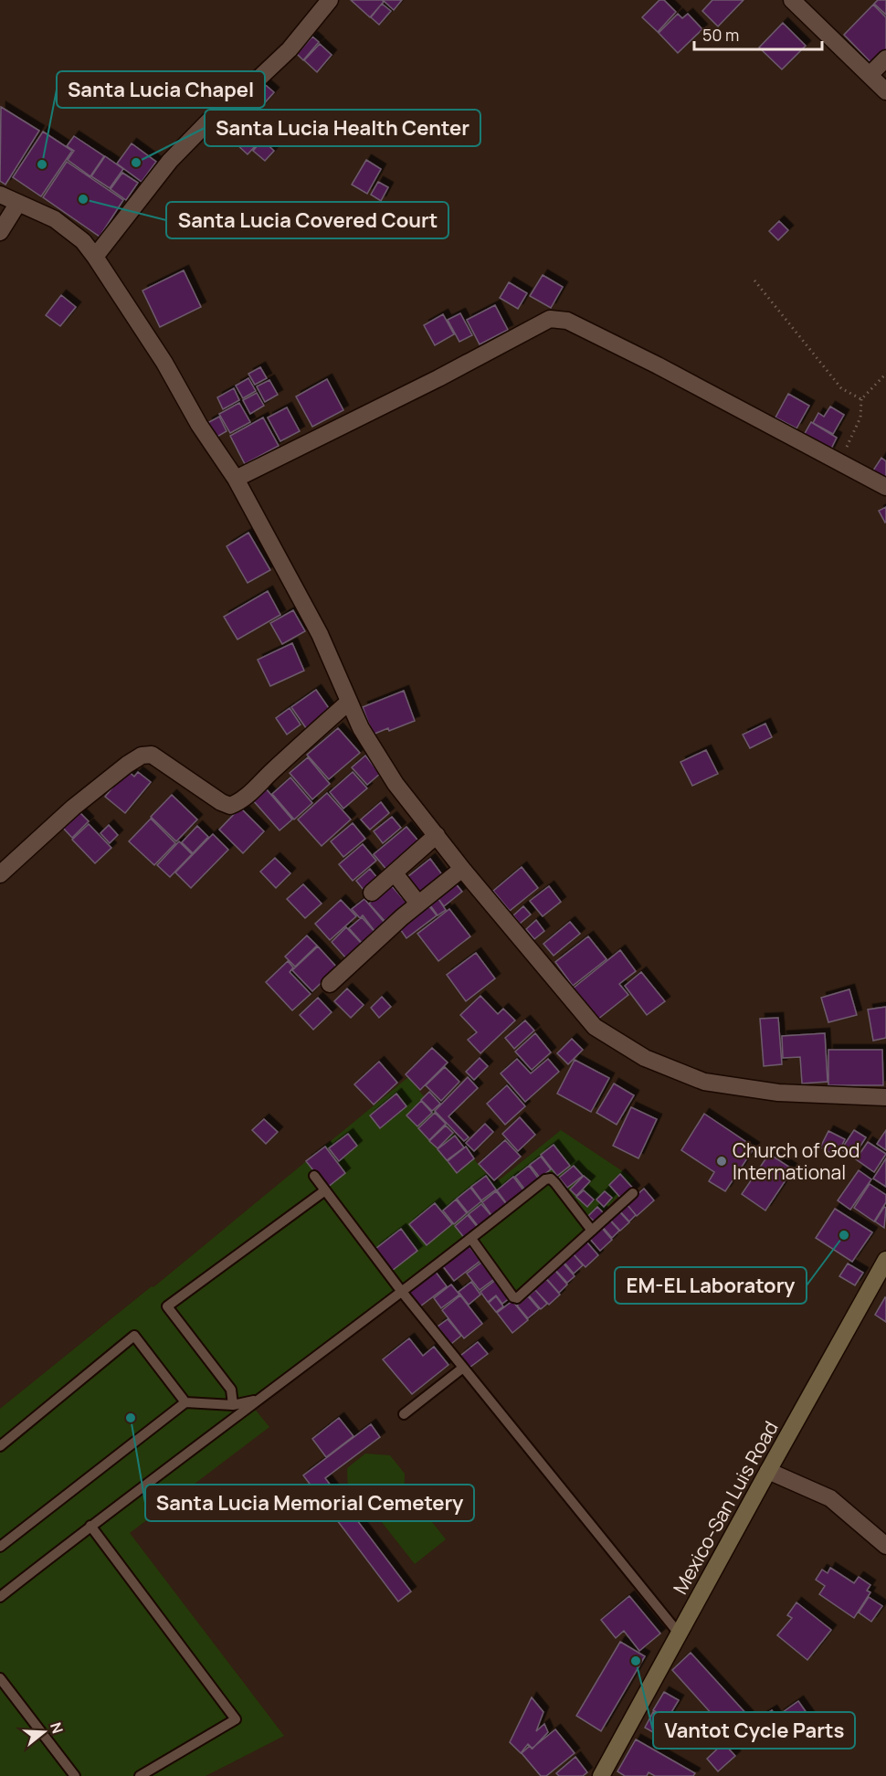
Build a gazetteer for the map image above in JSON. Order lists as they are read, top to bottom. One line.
{"streets":{"main road":["Mexico-San Luis Road"]},"places":["Santa Lucia Health Center","Santa Lucia Chapel","Santa Lucia Covered Court","Church of God International","EM-EL Laboratory","Santa Lucia Memorial Cemetery","Vantot Cycle Parts"],"scale_bar":"50 m","north":"right"}
